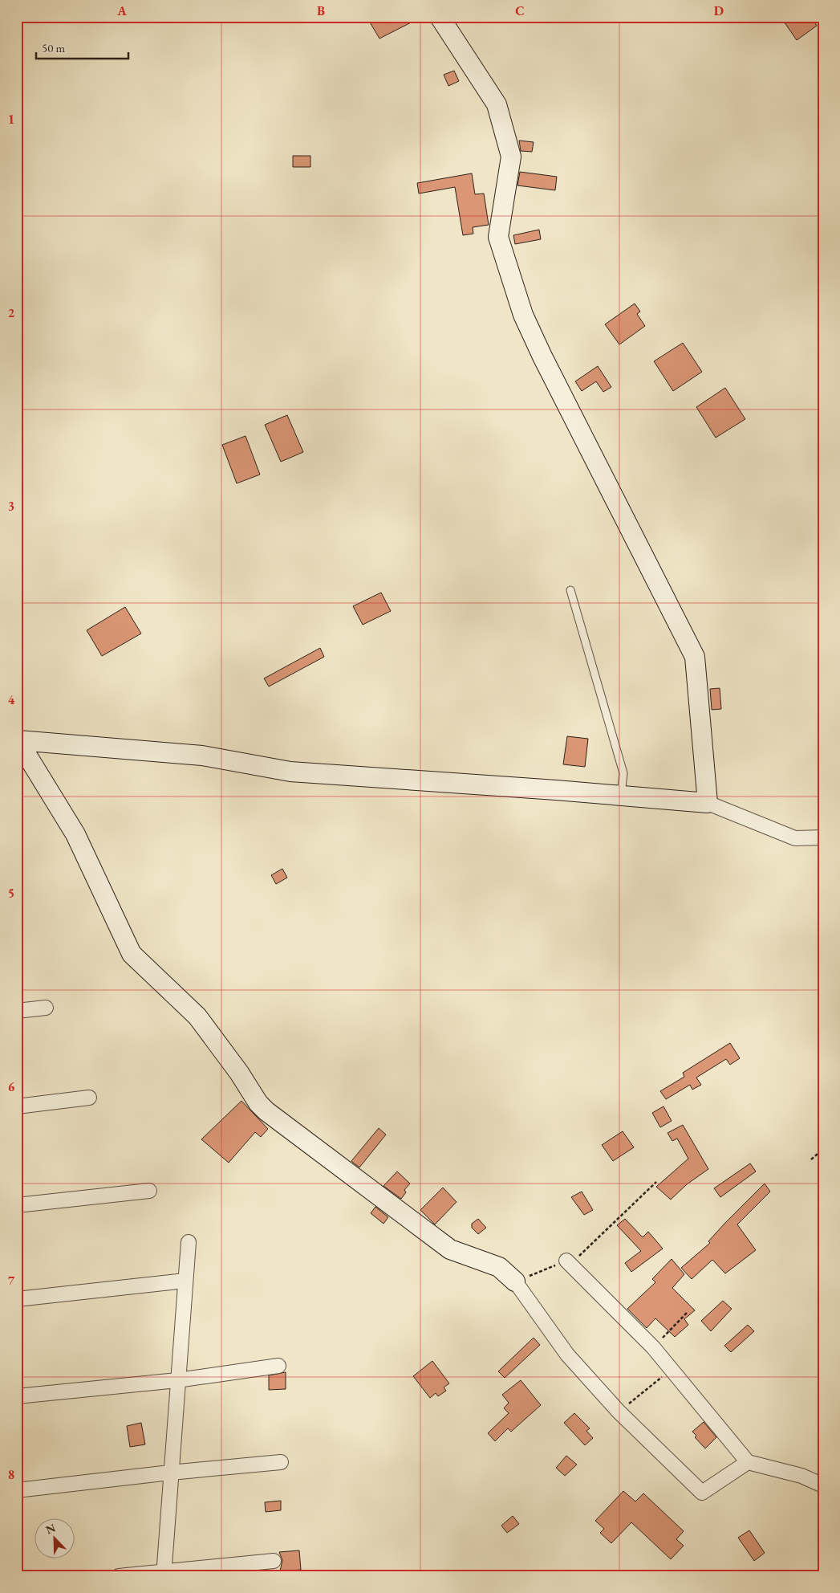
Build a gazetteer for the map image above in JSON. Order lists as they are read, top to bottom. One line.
{"scale_bar":"50 m","north":"top left","grid":{"columns":["A","B","C","D"],"rows":["1","2","3","4","5","6","7","8"]}}
